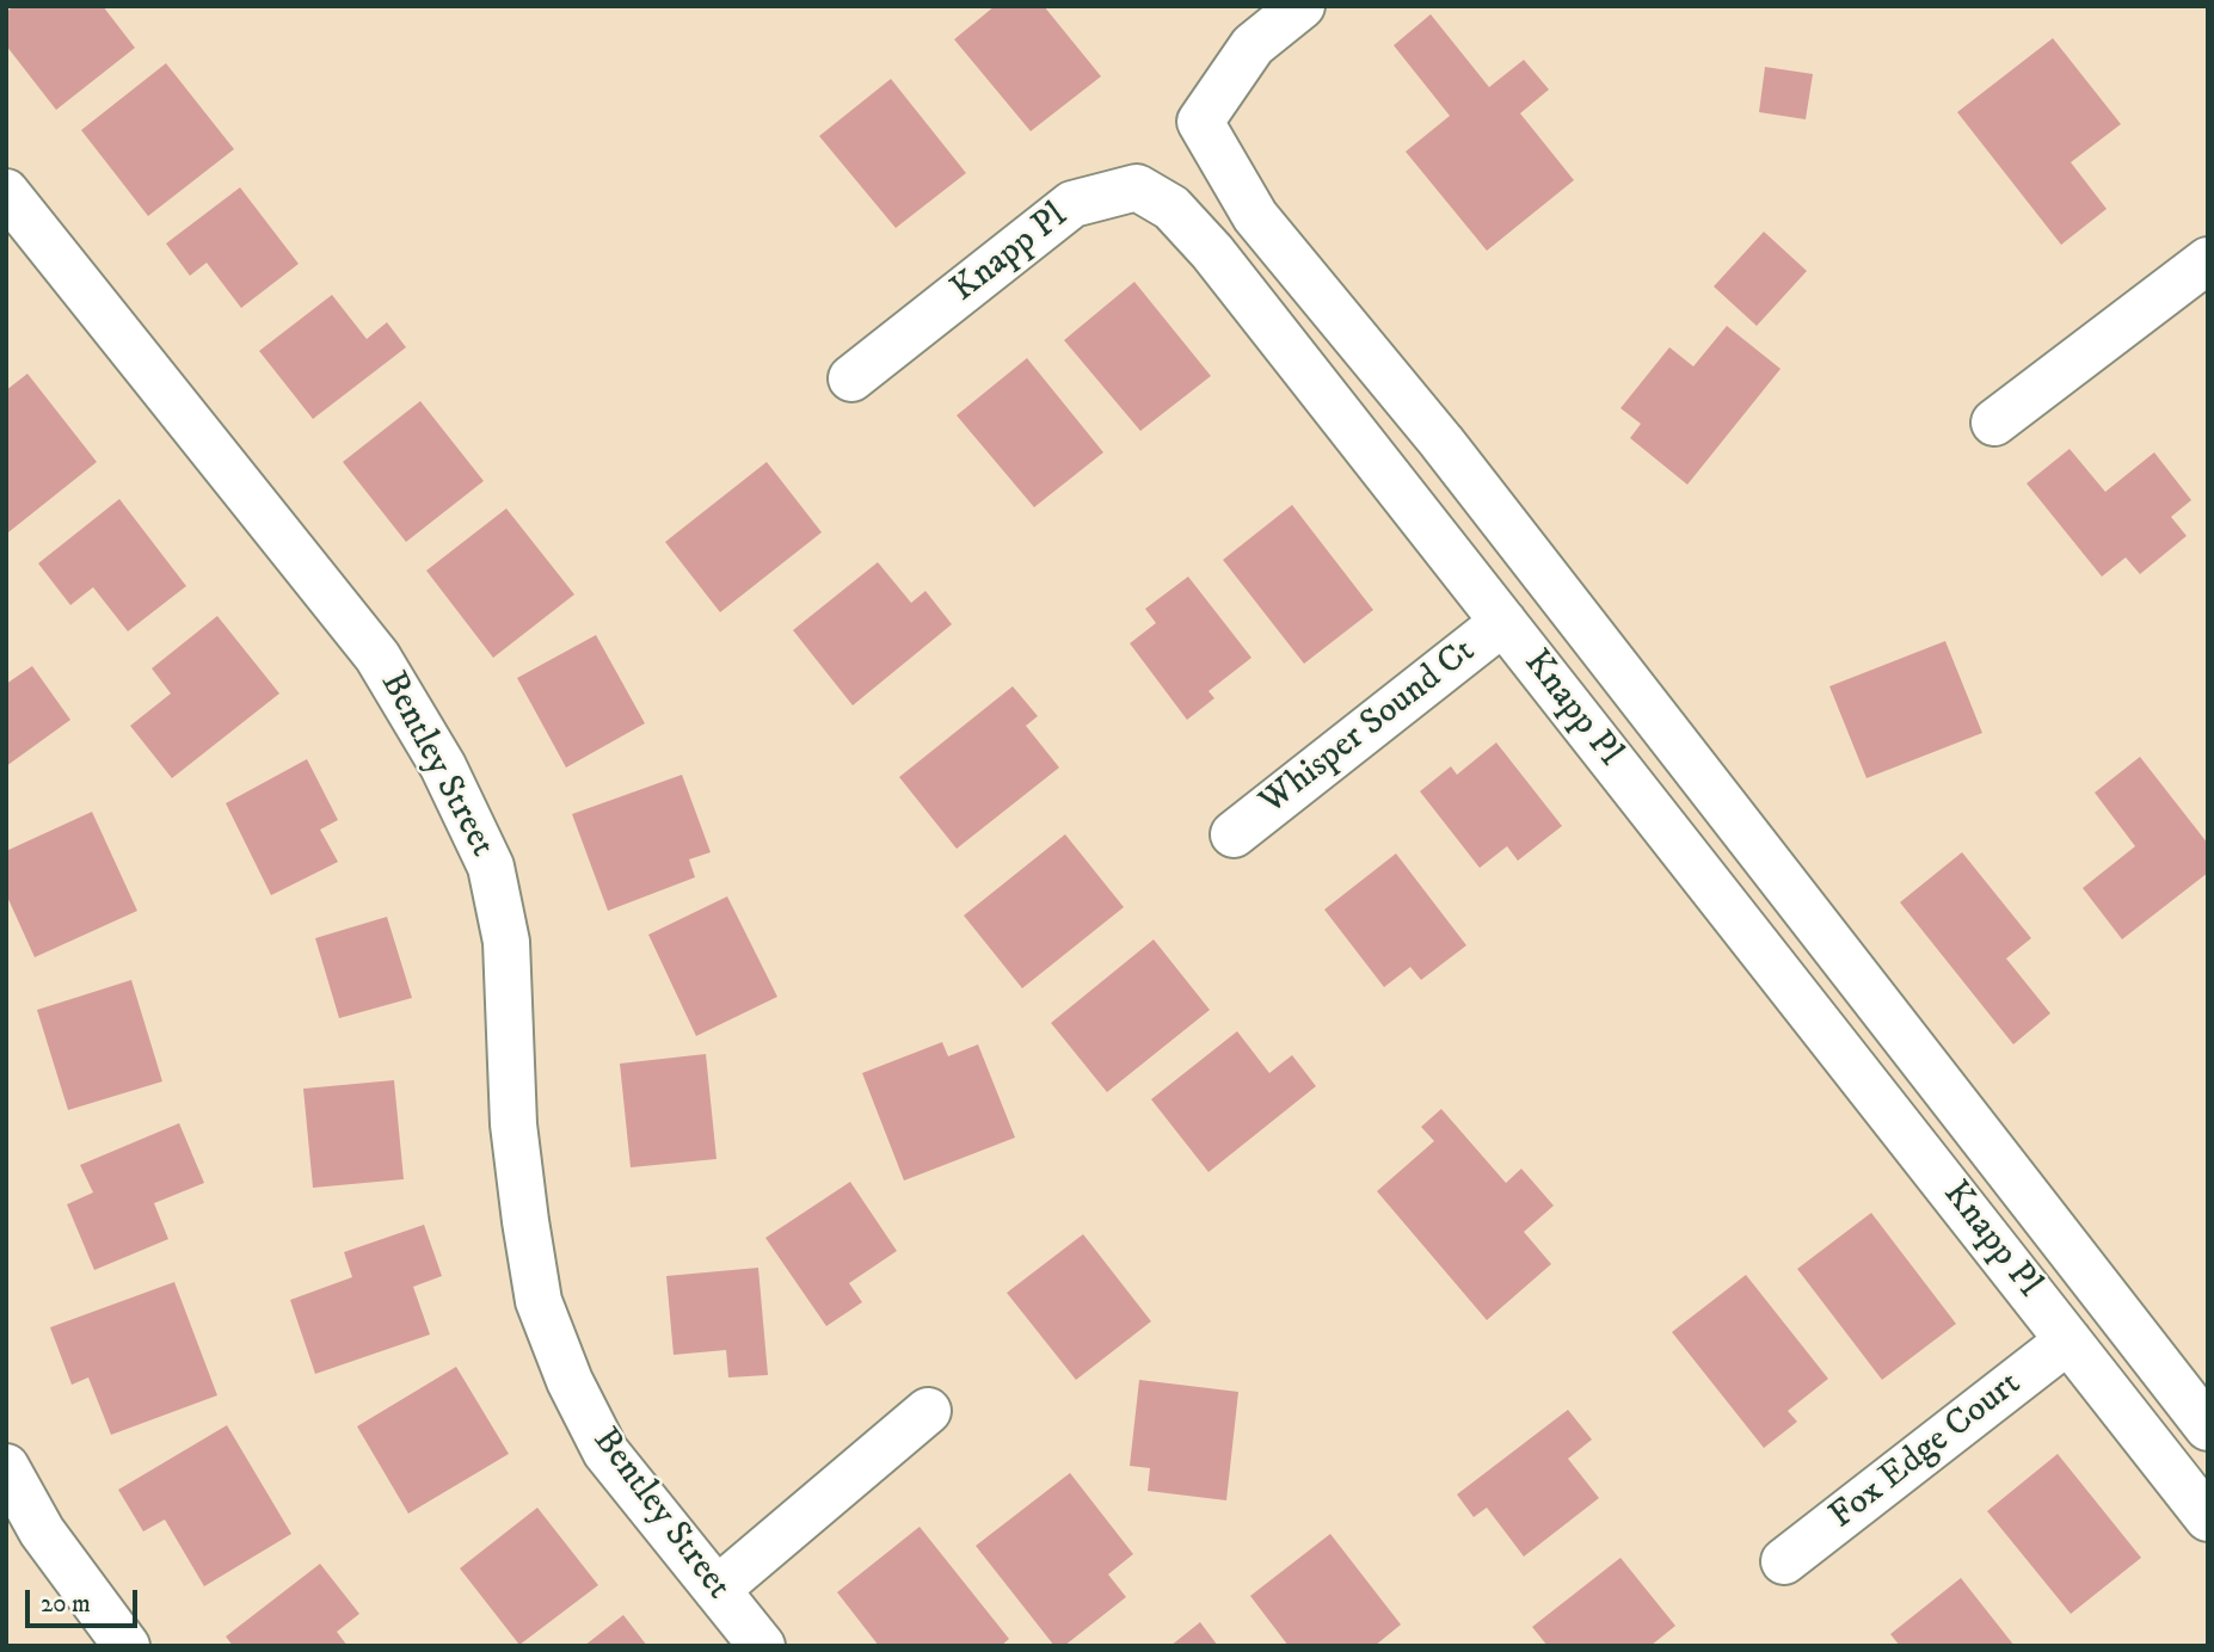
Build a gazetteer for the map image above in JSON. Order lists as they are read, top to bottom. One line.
{"streets":{"street":["Knapp Pl","Whisper Sound Ct","Bentley Street","Fox Edge Court"]},"crossings":[["Knapp Pl","Whisper Sound Ct"],["Knapp Pl","Fox Edge Court"]],"scale_bar":"20 m"}
